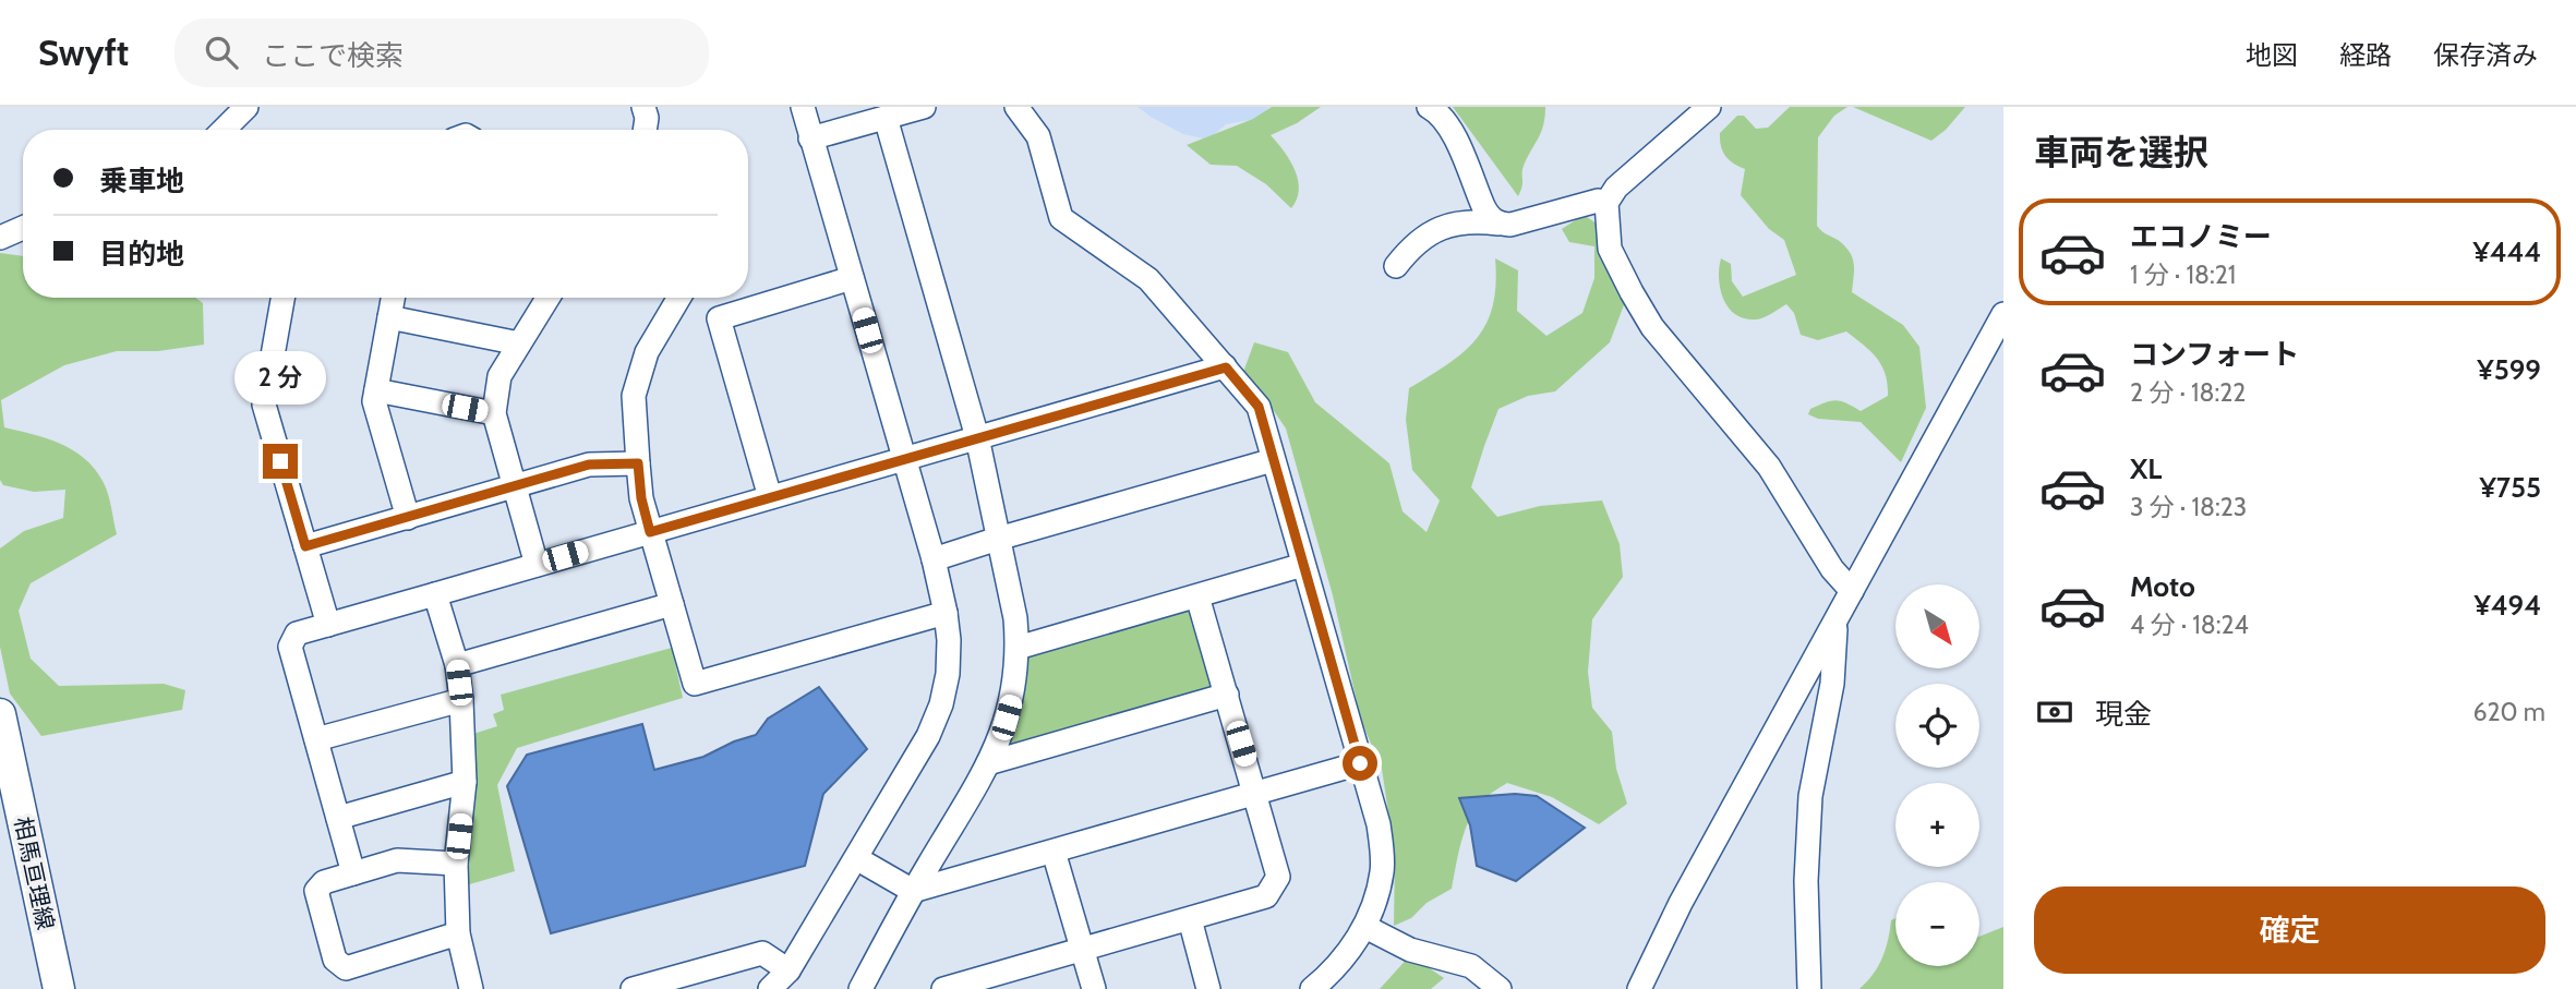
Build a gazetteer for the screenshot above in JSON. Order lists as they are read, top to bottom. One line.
{"streets":{"main road":["相馬亘理線"]},"north":"bottom right","page":{"header":"Swyft","search":"ここで検索","nav":["地図","経路","保存済み"],"heading":"車両を選択","banner":["乗車地","目的地"],"list":[{"name":"エコノミー","note":"1 分 · 18:21","value":"¥444"},{"name":"コンフォート","note":"2 分 · 18:22","value":"¥599"},{"name":"XL","note":"3 分 · 18:23","value":"¥755"},{"name":"Moto","note":"4 分 · 18:24","value":"¥494"}],"bubble":"2 分","map_buttons":["+","−"],"pay":["現金","620 m"],"buttons":"確定"}}
